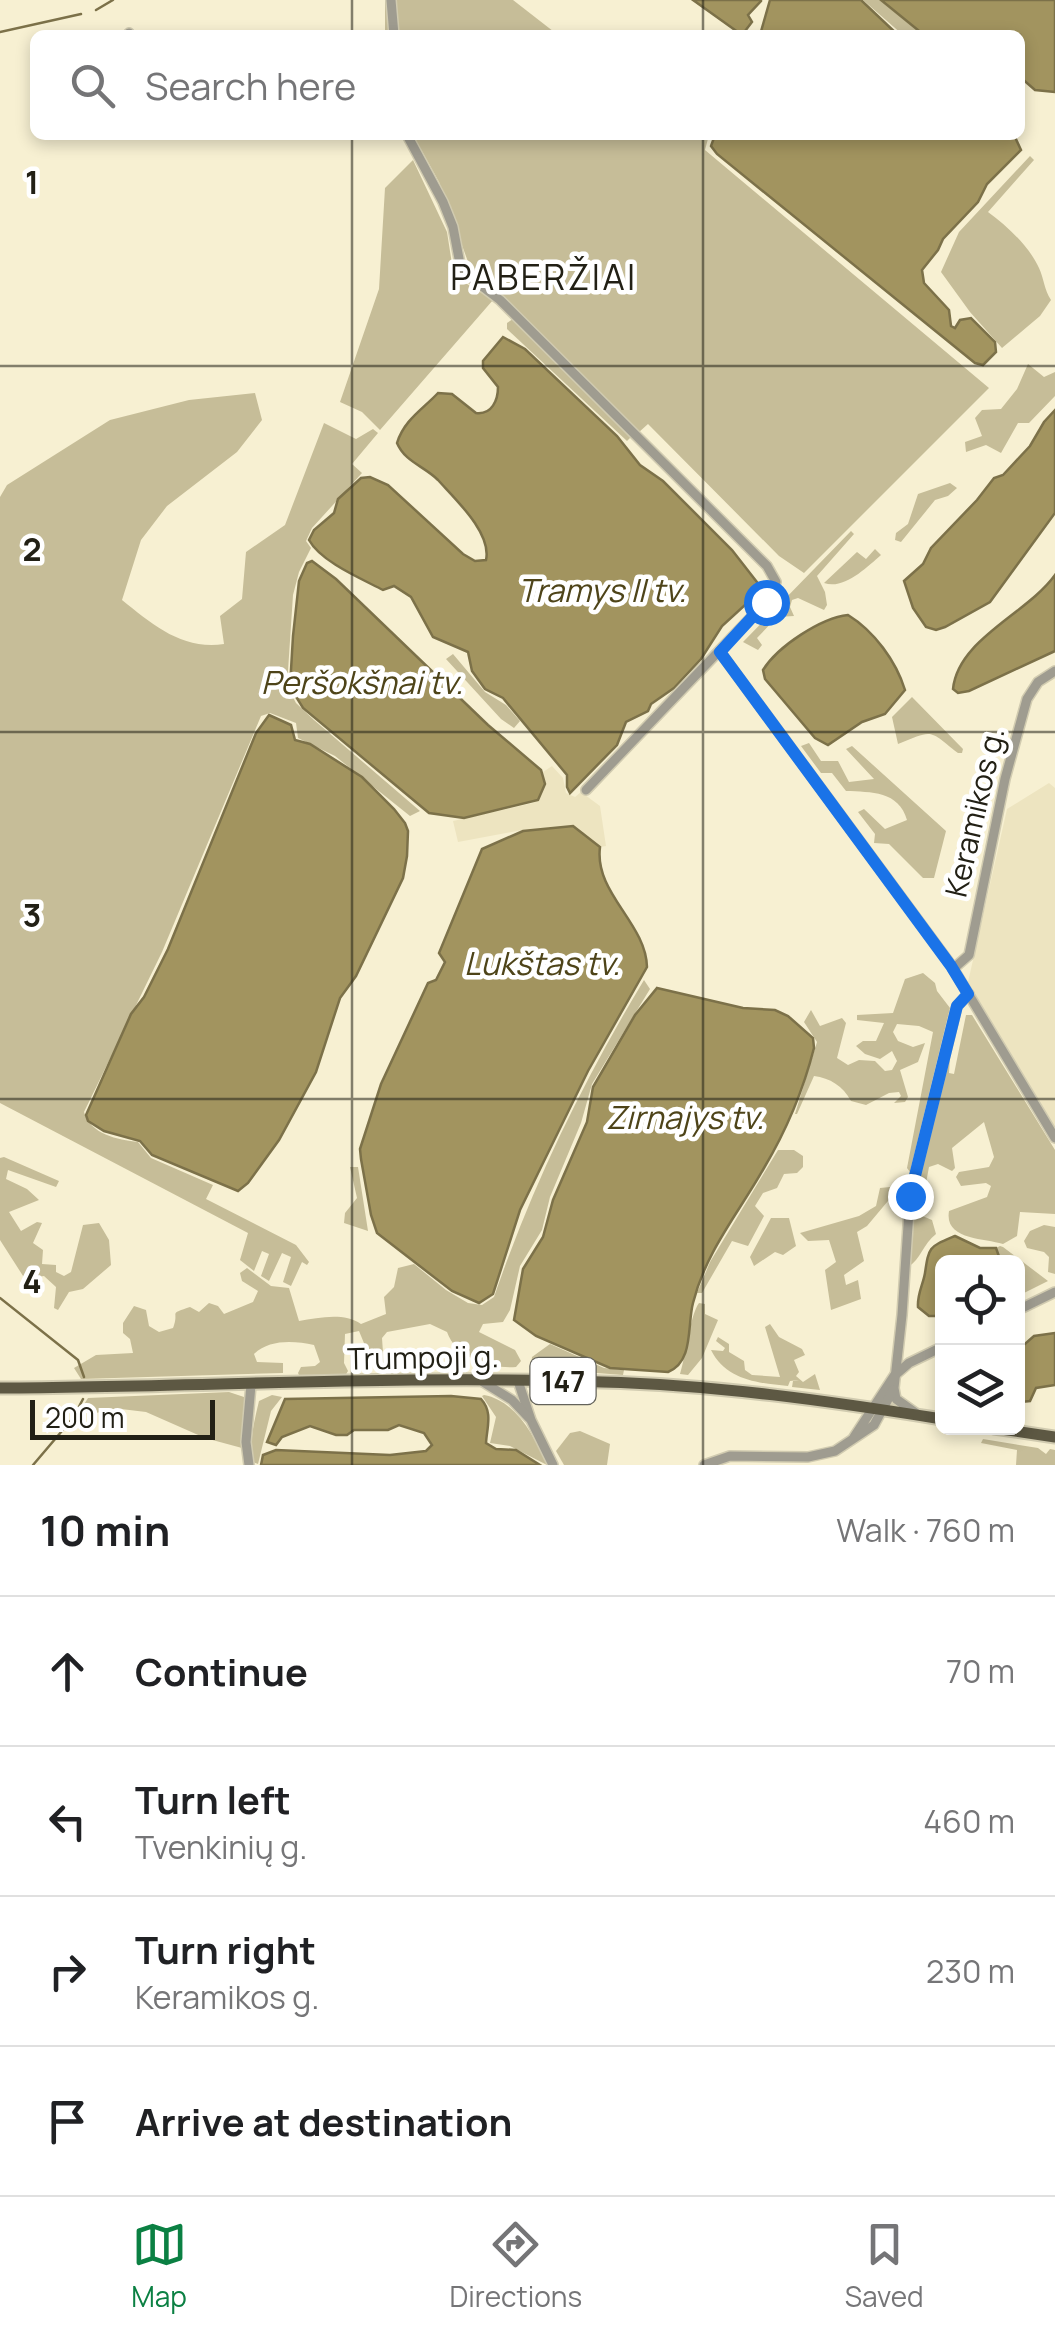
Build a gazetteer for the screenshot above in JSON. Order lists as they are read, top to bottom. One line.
{"streets":{"main road":["Trumpoji g.","147"],"street":["Keramikos g."]},"districts":["PABERŽIAI"],"water":["Tramys II tv.","Peršokšnai tv.","Lukštas tv.","Zirnajys tv."],"scale_bar":"200 m","page":{"search":"Search here","scale":"200 m","heading":["10 min","Walk · 760 m"],"list":[["Continue","70 m"],["Turn left","Tvenkinių g.","460 m"],["Turn right","Keramikos g.","230 m"],"Arrive at destination"],"nav":["Map","Directions","Saved"]},"grid":{"rows":["1","2","3","4"]}}
